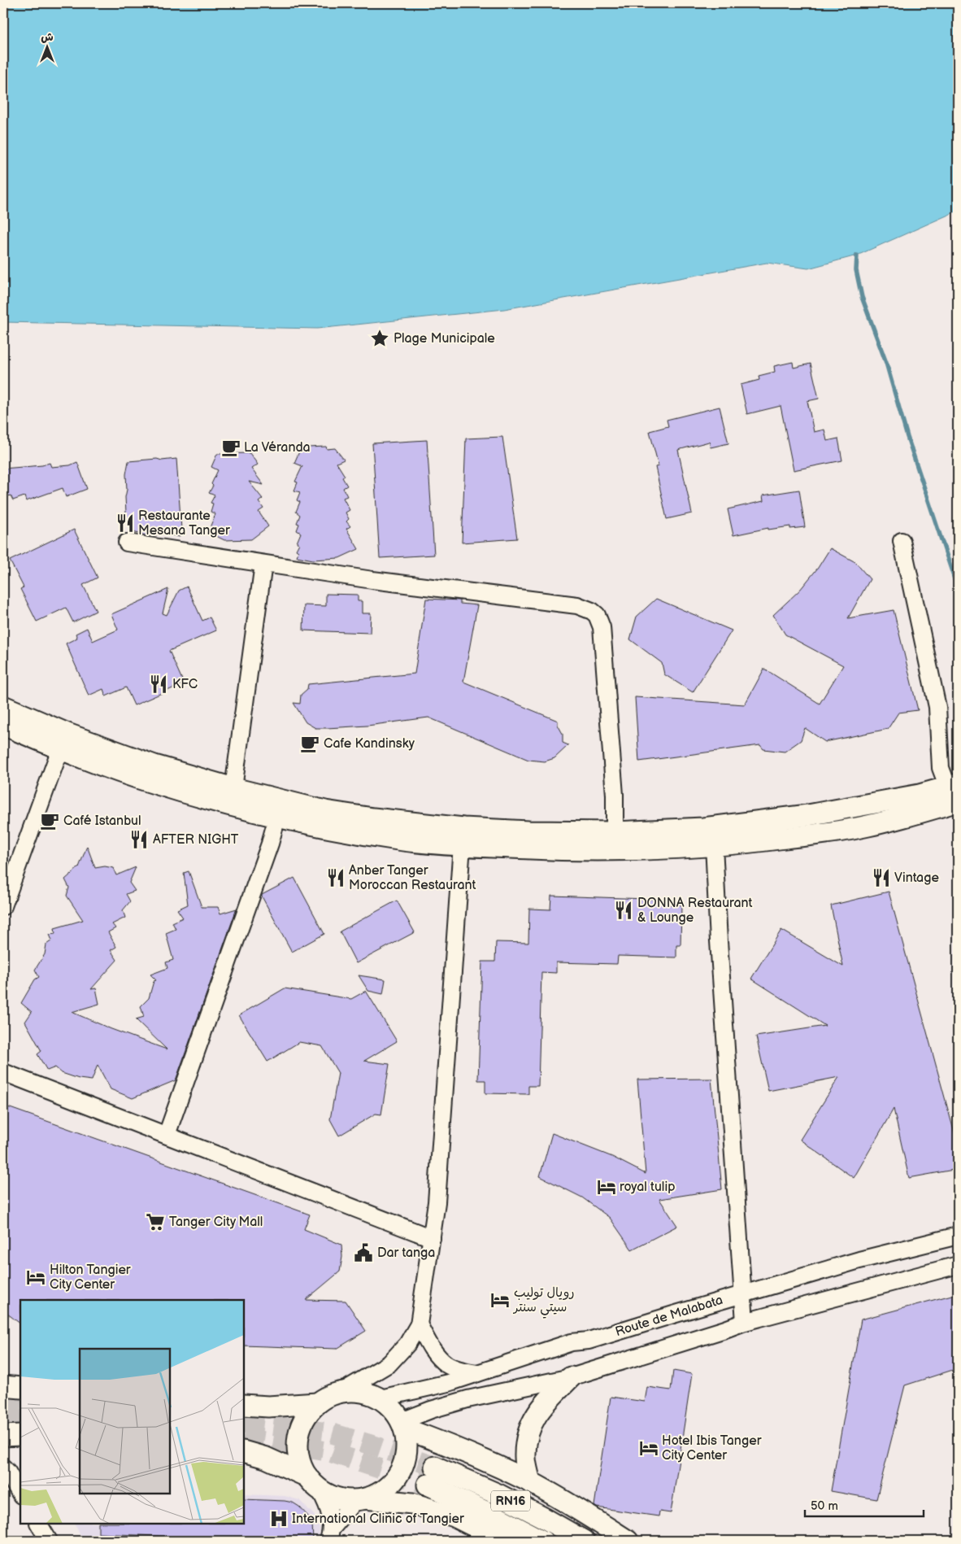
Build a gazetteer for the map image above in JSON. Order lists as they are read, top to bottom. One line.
{"streets":{"main road":["RN16"],"street":["Route de Malabata"]},"crossings":[["Route de Malabata","RN16"]],"places":{"place":["Plage Municipale"],"cafe":["La Véranda","Cafe Kandinsky","Café Istanbul"],"restaurant":["Restaurante Mesana Tanger","KFC","AFTER NIGHT","Anber Tanger Moroccan Restaurant","Vintage","DONNA Restaurant & Lounge"],"hotel":["royal tulip","Hilton Tangier City Center","رويال توليب سيتي سنتر","Hotel Ibis Tanger City Center"],"supermarket":["Tanger City Mall"],"public building":["Dar tanga"],"hospital":["International Clinic of Tangier"]},"scale_bar":"50 m","north":"top"}
